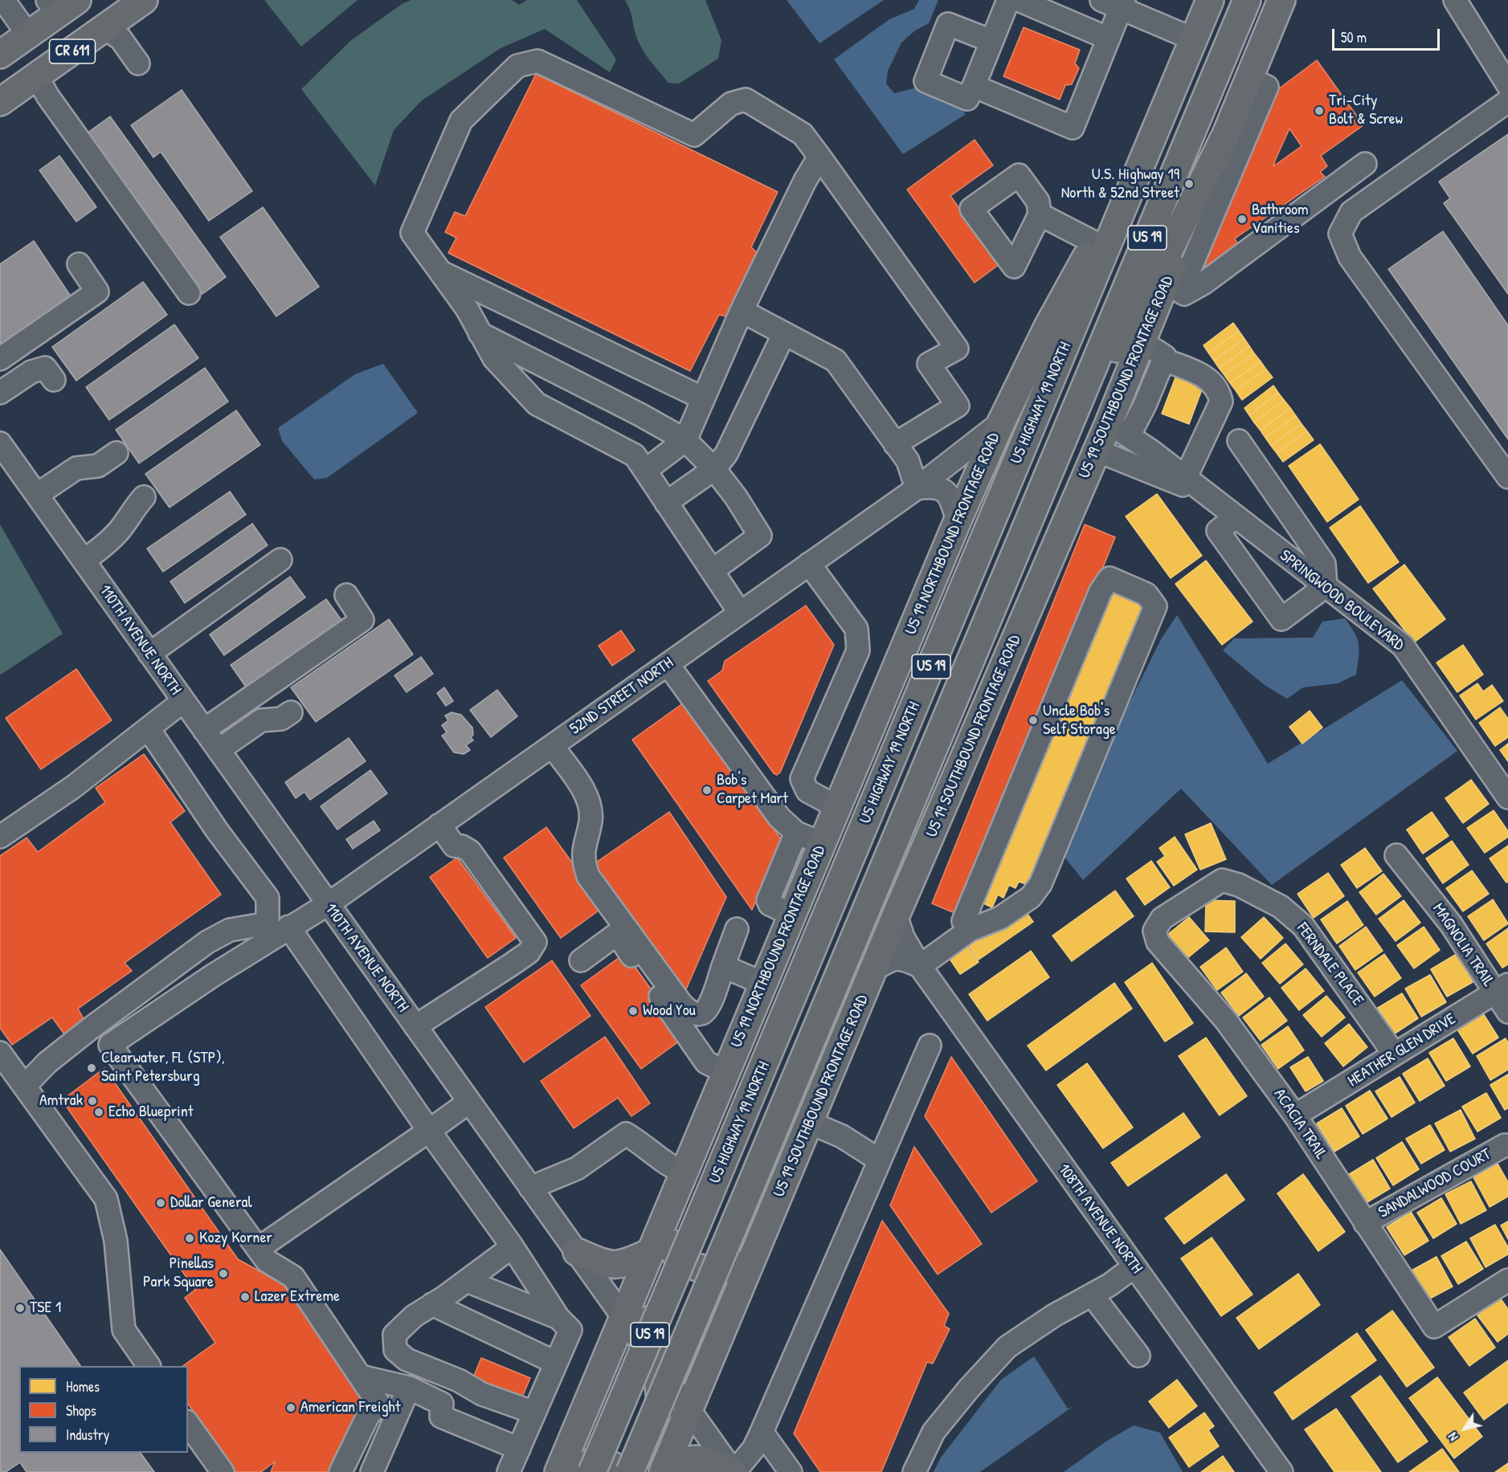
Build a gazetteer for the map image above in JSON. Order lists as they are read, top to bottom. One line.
{"streets":{"main road":["CR 611","US 19","US 19 SOUTHBOUND FRONTAGE ROAD","US HIGHWAY 19 NORTH","US 19 NORTHBOUND FRONTAGE ROAD"],"street":["SPRINGWOOD BOULEVARD","110TH AVENUE NORTH","52ND STREET NORTH","MAGNOLIA TRAIL","FERNDALE PLACE","HEATHER GLEN DRIVE","ACACIA TRAIL","SANDALWOOD COURT","108TH AVENUE NORTH"]},"crossings":[["US 19 SOUTHBOUND FRONTAGE ROAD","SPRINGWOOD BOULEVARD"],["US 19 SOUTHBOUND FRONTAGE ROAD","110TH AVENUE NORTH"],["US 19 SOUTHBOUND FRONTAGE ROAD","108TH AVENUE NORTH"],["US HIGHWAY 19 NORTH","US 19 NORTHBOUND FRONTAGE ROAD"],["US 19 NORTHBOUND FRONTAGE ROAD","110TH AVENUE NORTH"],["US 19 NORTHBOUND FRONTAGE ROAD","52ND STREET NORTH"],["110TH AVENUE NORTH","52ND STREET NORTH"],["MAGNOLIA TRAIL","HEATHER GLEN DRIVE"],["FERNDALE PLACE","HEATHER GLEN DRIVE"],["FERNDALE PLACE","ACACIA TRAIL"],["HEATHER GLEN DRIVE","ACACIA TRAIL"],["ACACIA TRAIL","SANDALWOOD COURT"]],"places":["Tri-City Bolt & Screw","U.S. Highway 19 North & 52nd Street","Bathroom Vanities","Uncle Bob's Self Storage","Bob's Carpet Mart","Wood You","Clearwater, FL (STP), Saint Petersburg","Amtrak","Echo Blueprint","Dollar General","Kozy Korner","Pinellas Park Square","Lazer Extreme","TSE 1","American Freight"],"legend":["Homes","Shops","Industry"],"scale_bar":"50 m","north":"bottom left"}
